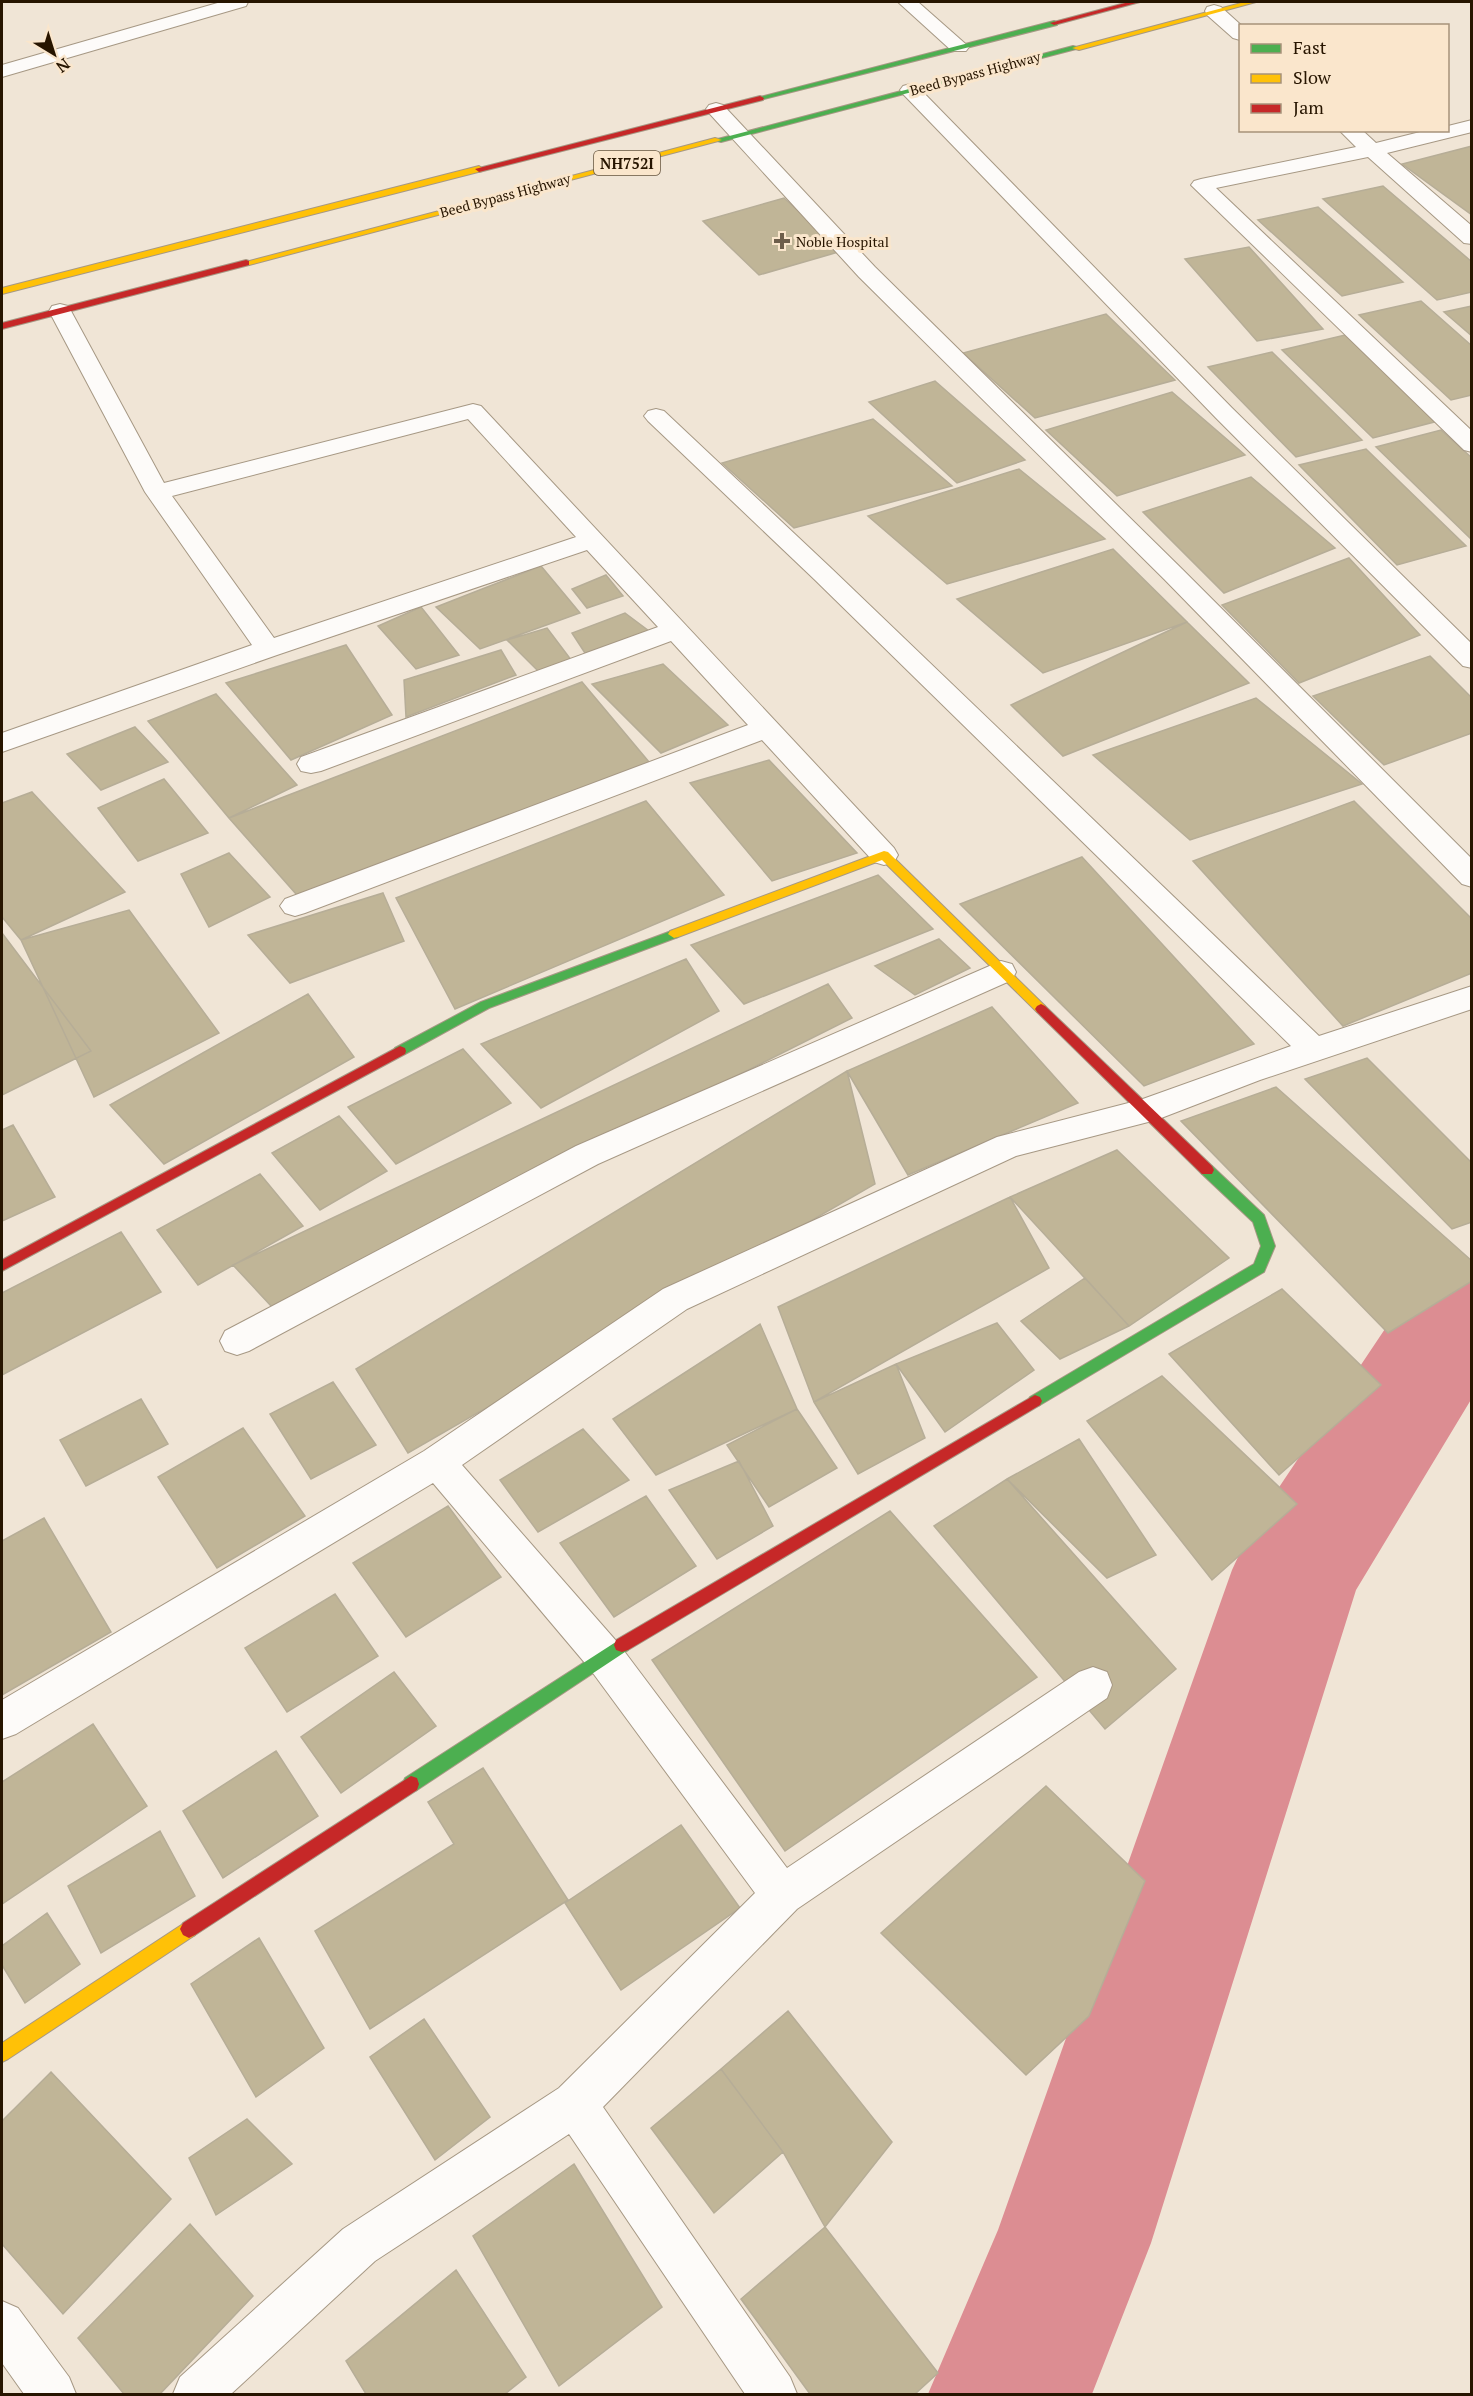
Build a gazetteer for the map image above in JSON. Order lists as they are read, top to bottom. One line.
{"streets":{"main road":["Beed Bypass Highway","NH752I"]},"places":{"health":["Noble Hospital"]},"legend":["Fast","Slow","Jam"],"north":"bottom right"}
